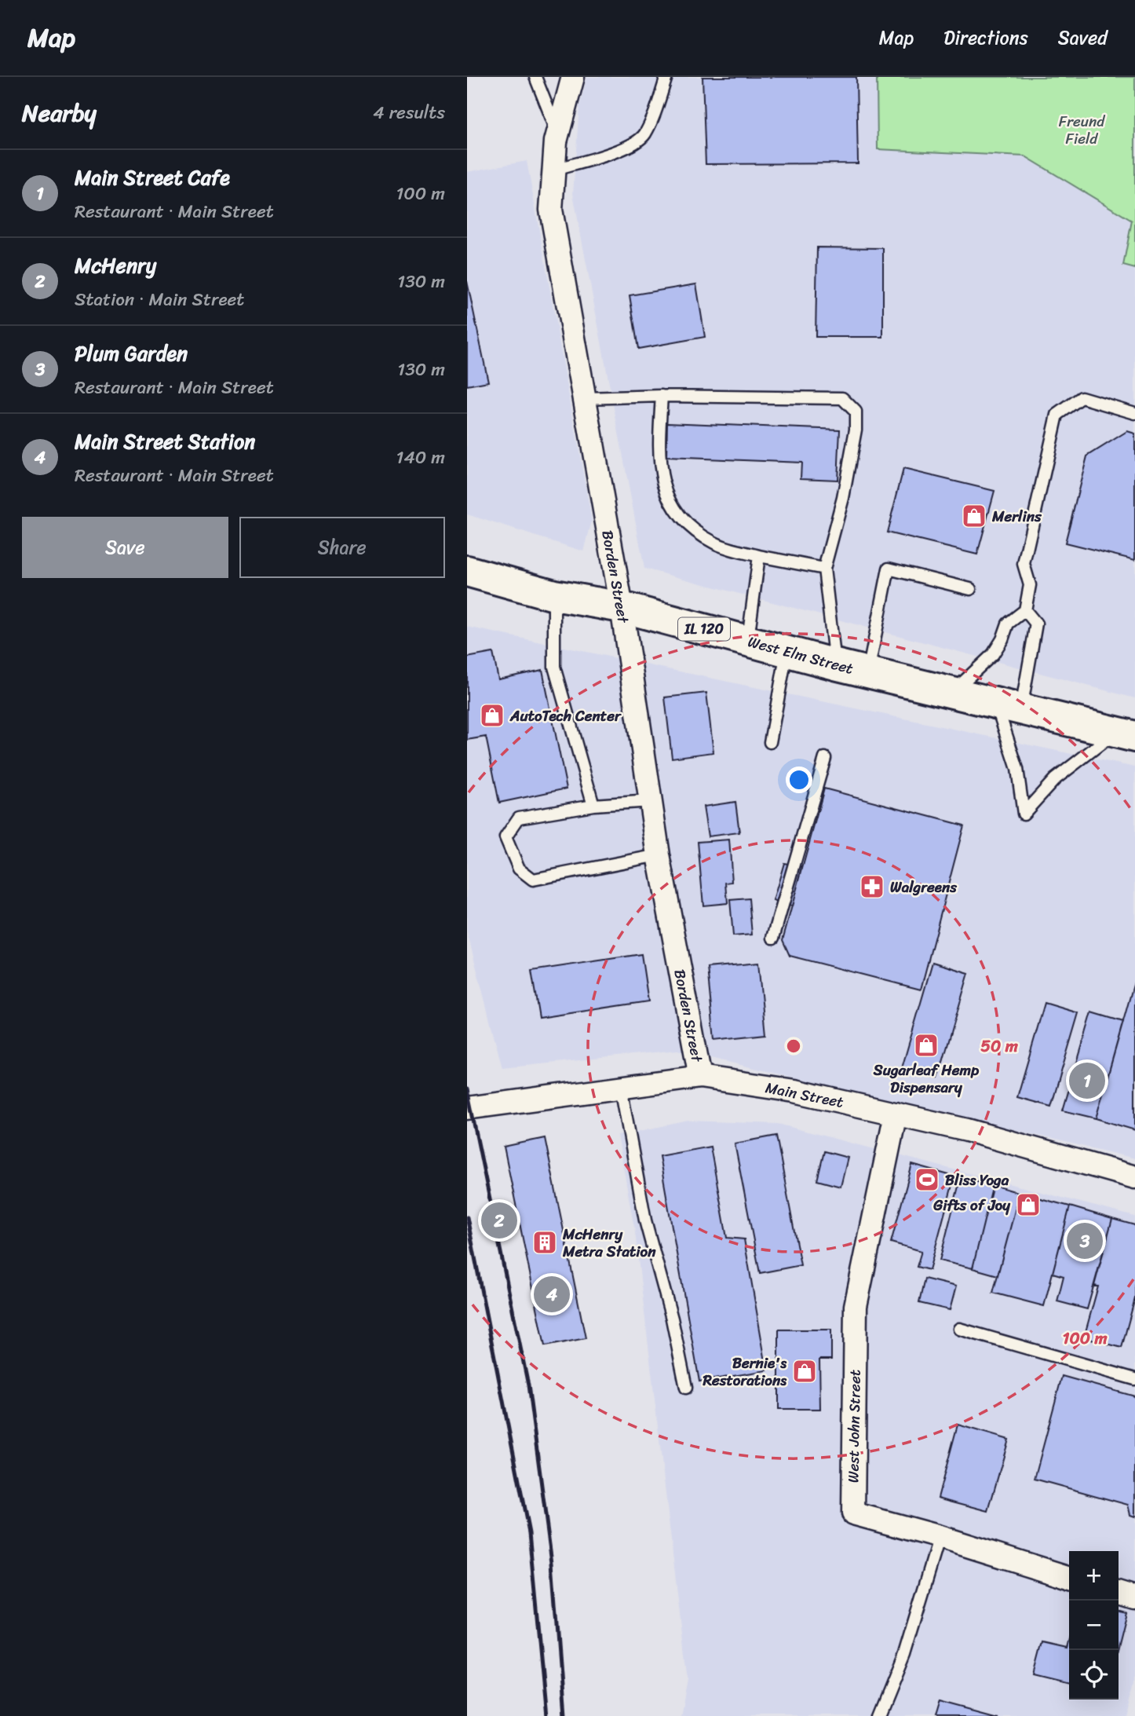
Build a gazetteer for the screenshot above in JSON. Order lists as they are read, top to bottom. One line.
{"streets":{"main road":["IL 120","West Elm Street"],"street":["Borden Street","Main Street","West John Street"]},"crossings":[["Borden Street","West Elm Street"],["Borden Street","Main Street"],["Main Street","West John Street"]],"parks":["Freund Field"],"places":{"shop":["Merlins","AutoTech Center","Sugarleaf Hemp Dispensary","Gifts of Joy","Bernie's Restorations"],"pharmacy":["Walgreens"],"sports":["Bliss Yoga"],"building":["McHenry Metra Station"]},"page":{"header":"Map","nav":["Map","Directions","Saved"],"heading":["Nearby","4 results"],"list":[{"mark":"1","name":"Main Street Cafe","note":"Restaurant · Main Street","value":"100 m"},{"mark":"2","name":"McHenry","note":"Station · Main Street","value":"130 m"},{"mark":"3","name":"Plum Garden","note":"Restaurant · Main Street","value":"130 m"},{"mark":"4","name":"Main Street Station","note":"Restaurant · Main Street","value":"140 m"}],"buttons":["Save","Share"],"pins":["1","2","3","4"],"map_buttons":["+","−"]},"rings":["50 m","100 m"]}
